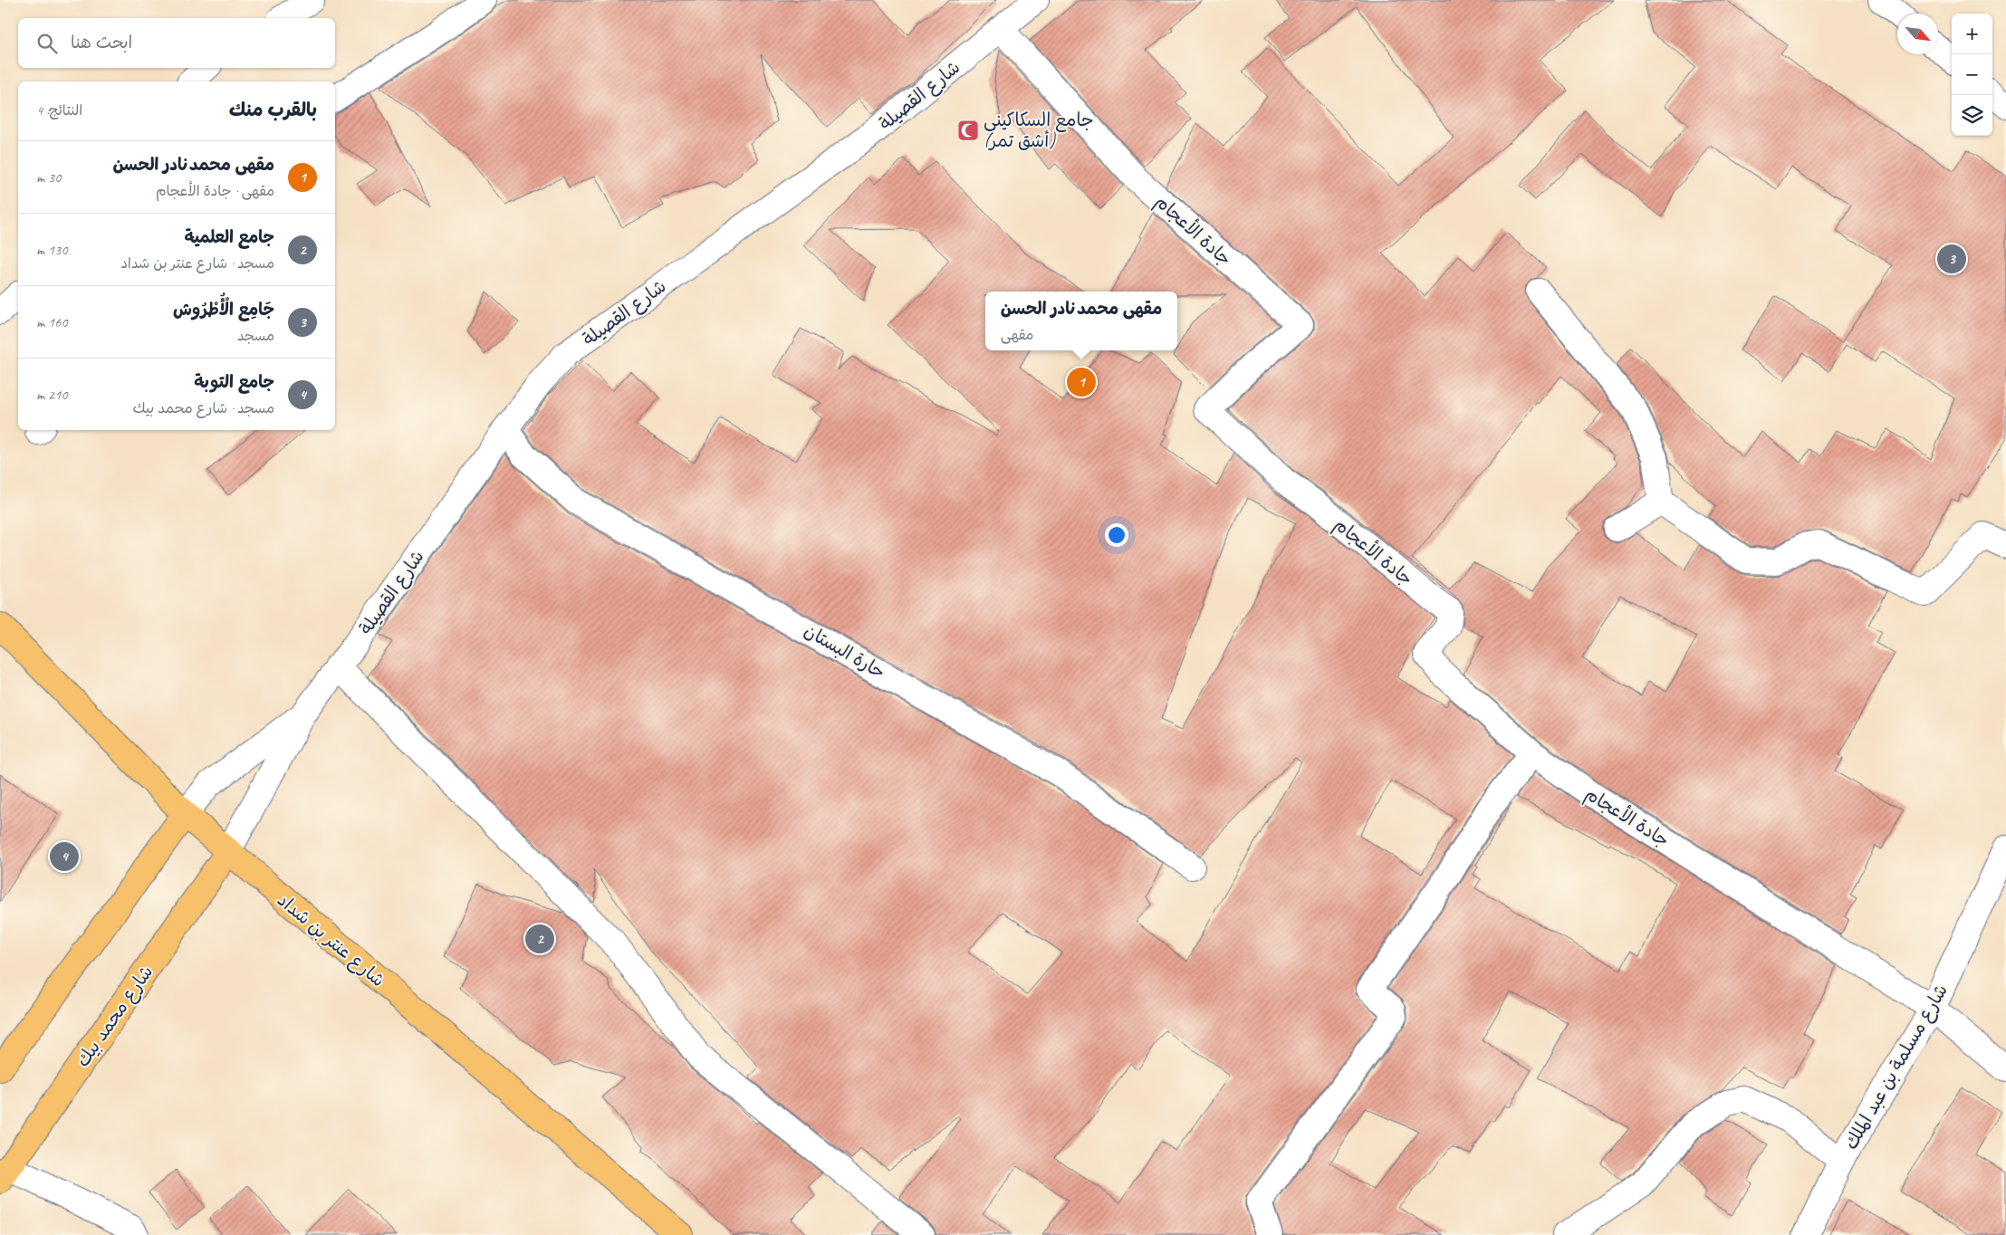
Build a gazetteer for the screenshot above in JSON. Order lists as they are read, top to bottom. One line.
{"streets":{"main road":["شارع عنتر بن شداد","شارع محمد بيك"],"street":["شارع القصيلة","جادة الأعجام","حارة البستان","شارع مسلمة بن عبد الملك"]},"crossings":[["شارع القصيلة","جادة الأعجام"],["شارع القصيلة","حارة البستان"],["شارع القصيلة","شارع عنتر بن شداد"],["شارع القصيلة","شارع محمد بيك"],["جادة الأعجام","شارع مسلمة بن عبد الملك"],["شارع عنتر بن شداد","شارع محمد بيك"]],"places":{"mosque":["جامع السكاكيني (أشق تمر)"]},"north":"bottom right","page":{"map_buttons":["+","−"],"search":"ابحث هنا","heading":["بالقرب منك","النتائج: 4"],"list":[{"mark":"1","name":"مقهى محمدنادر الحسن","note":"مقهى · جادة الأعجام","value":"30 m"},{"mark":"2","name":"جامع العلمية","note":"مسجد · شارع عنتر بن شداد","value":"130 m"},{"mark":"3","name":"جَامِع الْأُطْرُوش","note":"مسجد","value":"160 m"},{"mark":"4","name":"جامع التوبة","note":"مسجد · شارع محمد بيك","value":"210 m"}],"pins":["3","1","4","2"],"popup":["مقهى محمدنادر الحسن","مقهى"]}}
